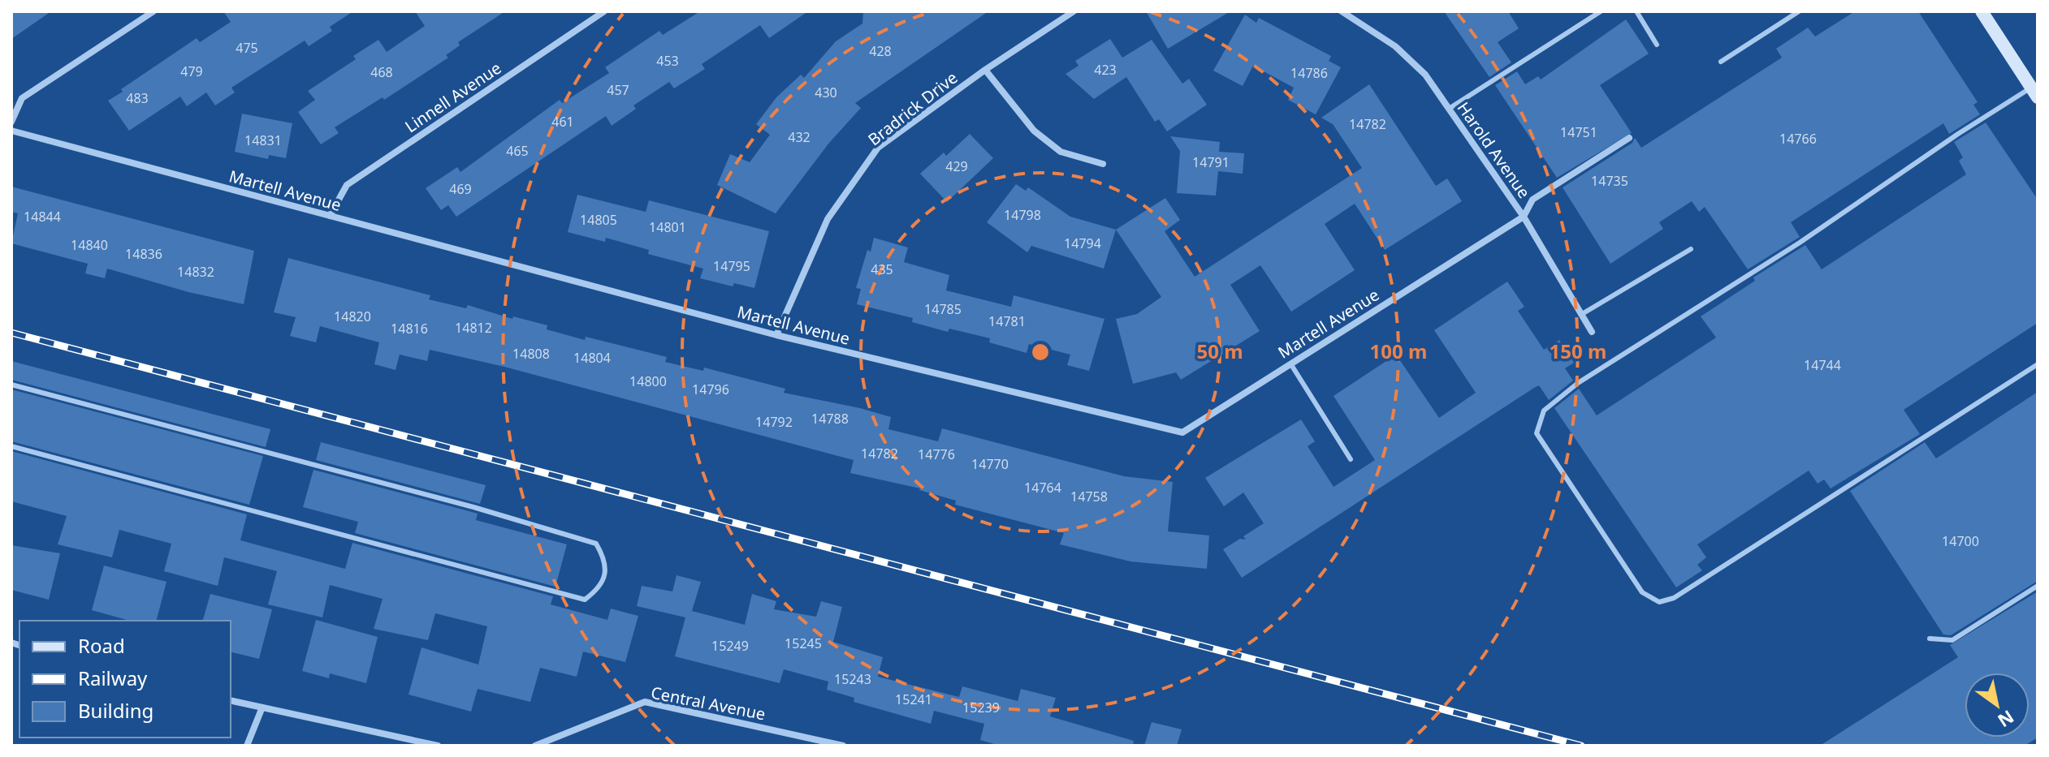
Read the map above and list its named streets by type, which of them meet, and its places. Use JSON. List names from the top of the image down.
{
  "streets": {
    "street": [
      "Linnell Avenue",
      "Bradrick Drive",
      "Harold Avenue",
      "Martell Avenue",
      "Central Avenue"
    ]
  },
  "crossings": [
    ["Linnell Avenue", "Martell Avenue"],
    ["Bradrick Drive", "Martell Avenue"],
    ["Harold Avenue", "Martell Avenue"]
  ],
  "house_numbers": [
    "475",
    "428",
    "453",
    "423",
    "479",
    "468",
    "14786",
    "457",
    "430",
    "483",
    "461",
    "14782",
    "14751",
    "432",
    "14766",
    "14831",
    "465",
    "14791",
    "429",
    "14735",
    "469",
    "14798",
    "14844",
    "14805",
    "14801",
    "14794",
    "14840",
    "14836",
    "14795",
    "435",
    "14832",
    "14785",
    "14820",
    "14781",
    "14812",
    "14816",
    "14808",
    "14804",
    "14744",
    "14800",
    "14796",
    "14788",
    "14792",
    "14782",
    "14776",
    "14770",
    "14764",
    "14758",
    "14700",
    "15245",
    "15249",
    "15243",
    "15241",
    "15239"
  ],
  "legend": ["Road", "Railway", "Building"],
  "north": "bottom right",
  "rings": ["50 m", "100 m", "150 m"]
}
